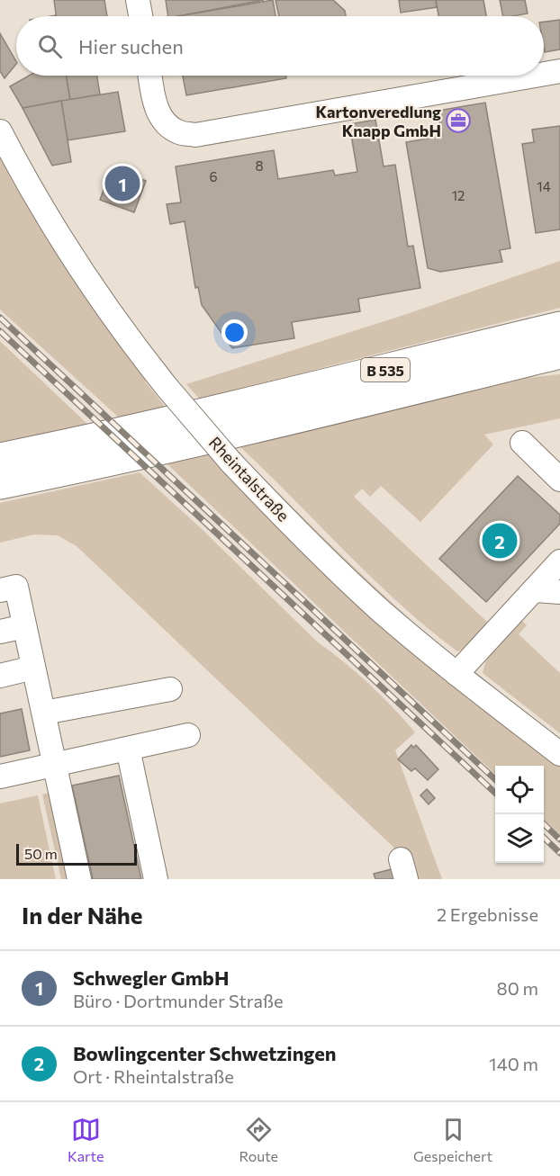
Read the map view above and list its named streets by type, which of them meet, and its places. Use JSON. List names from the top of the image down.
{
  "streets": {
    "highway": ["B 535"],
    "street": ["Rheintalstraße"]
  },
  "places": {
    "office": ["Kartonveredlung Knapp GmbH"]
  },
  "house_numbers": [
    "8",
    "6",
    "14",
    "12"
  ],
  "scale_bar": "50 m",
  "page": {
    "search": "Hier suchen",
    "pins": ["1", "2"],
    "scale": "50 m",
    "heading": ["In der Nähe", "2 Ergebnisse"],
    "list": [
      {
        "mark": "1",
        "name": "Schwegler GmbH",
        "note": "Büro · Dortmunder Straße",
        "value": "80 m"
      },
      {
        "mark": "2",
        "name": "Bowlingcenter Schwetzingen",
        "note": "Ort · Rheintalstraße",
        "value": "140 m"
      }
    ],
    "nav": ["Karte", "Route", "Gespeichert"]
  }
}
